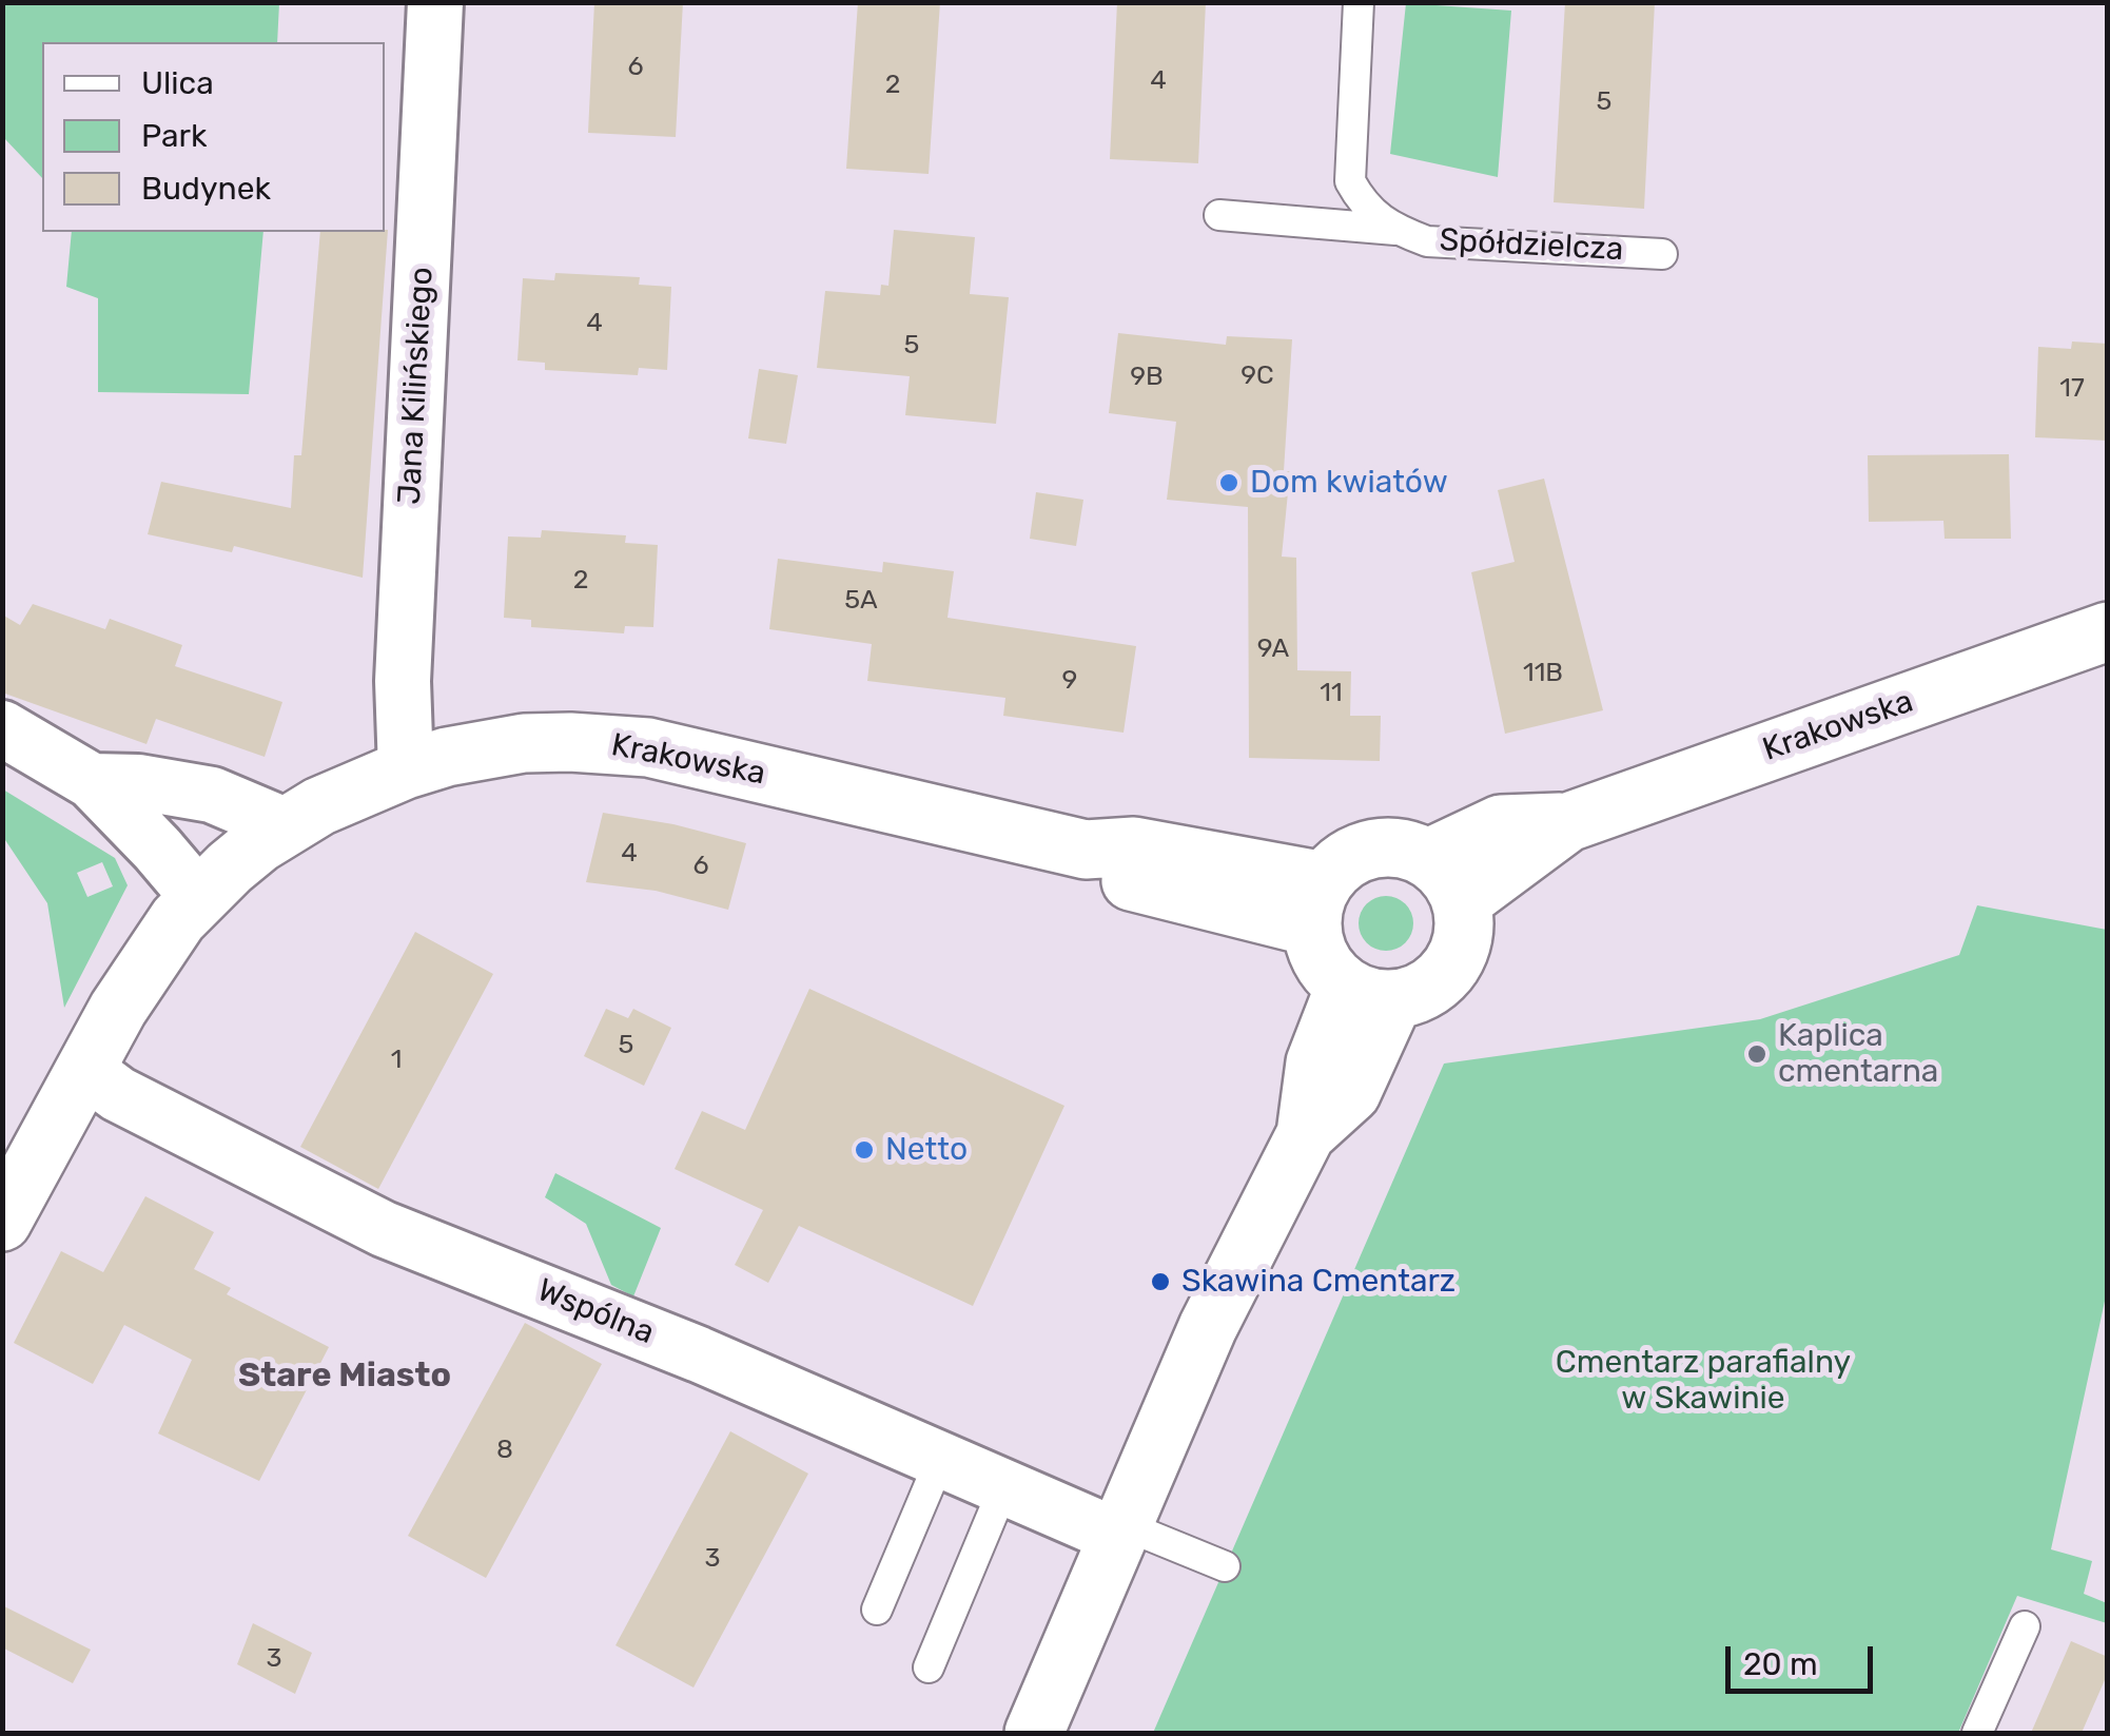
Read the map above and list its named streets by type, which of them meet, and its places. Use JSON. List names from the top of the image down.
{
  "streets": {
    "main road": ["Krakowska"],
    "street": ["Jana Kilińskiego", "Wspólna"],
    "lane": ["Spółdzielcza"]
  },
  "crossings": [
    ["Jana Kilińskiego", "Krakowska"],
    ["Krakowska", "Wspólna"]
  ],
  "districts": ["Stare Miasto"],
  "parks": ["Cmentarz parafialny w Skawinie"],
  "places": [
    "Dom kwiatów",
    "Kaplica cmentarna",
    "Netto",
    "Skawina Cmentarz"
  ],
  "house_numbers": [
    "6",
    "4",
    "2",
    "5",
    "4",
    "5",
    "9C",
    "9B",
    "17",
    "2",
    "5A",
    "9A",
    "11B",
    "9",
    "11",
    "4",
    "6",
    "5",
    "1",
    "8",
    "3",
    "3"
  ],
  "legend": ["Ulica", "Park", "Budynek"],
  "scale_bar": "20 m"
}
